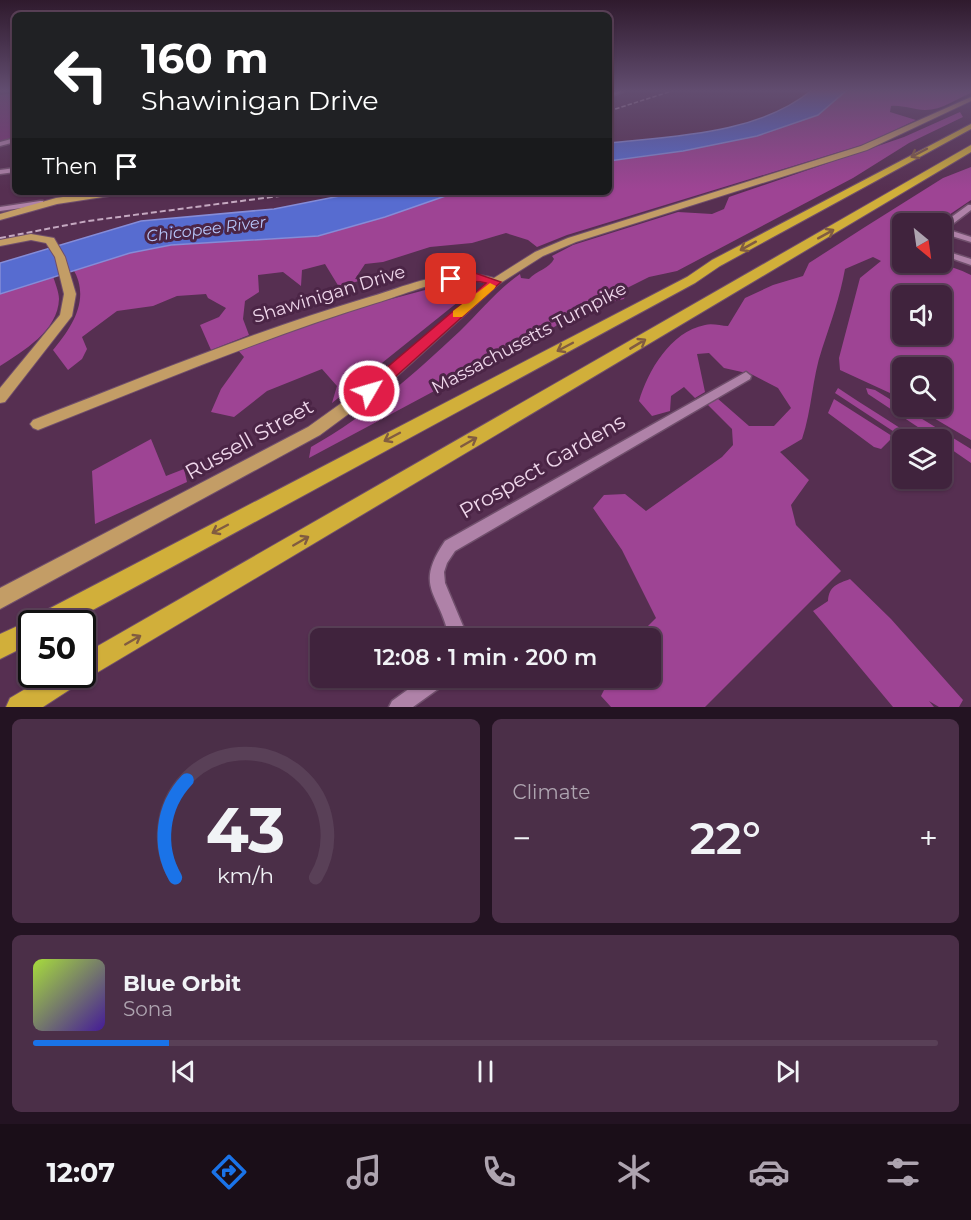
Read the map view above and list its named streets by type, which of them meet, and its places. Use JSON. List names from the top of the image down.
{
  "streets": {
    "highway": ["Massachusetts Turnpike"],
    "main road": ["Shawinigan Drive", "Russell Street"],
    "street": ["Prospect Gardens"]
  },
  "crossings": [
    ["Shawinigan Drive", "Russell Street"]
  ],
  "water": ["Chicopee River"],
  "north": "bottom right",
  "page": {
    "turn": ["160 m", "Shawinigan Drive"],
    "then": "Then",
    "limit": "50",
    "trip": "12:08 · 1 min · 200 m",
    "tile": "Climate",
    "heat": ["−", "22°", "+"],
    "song": ["Blue Orbit", "Sona"],
    "tabs": "12:07",
    "gauge": ["43", "km/h"]
  }
}
